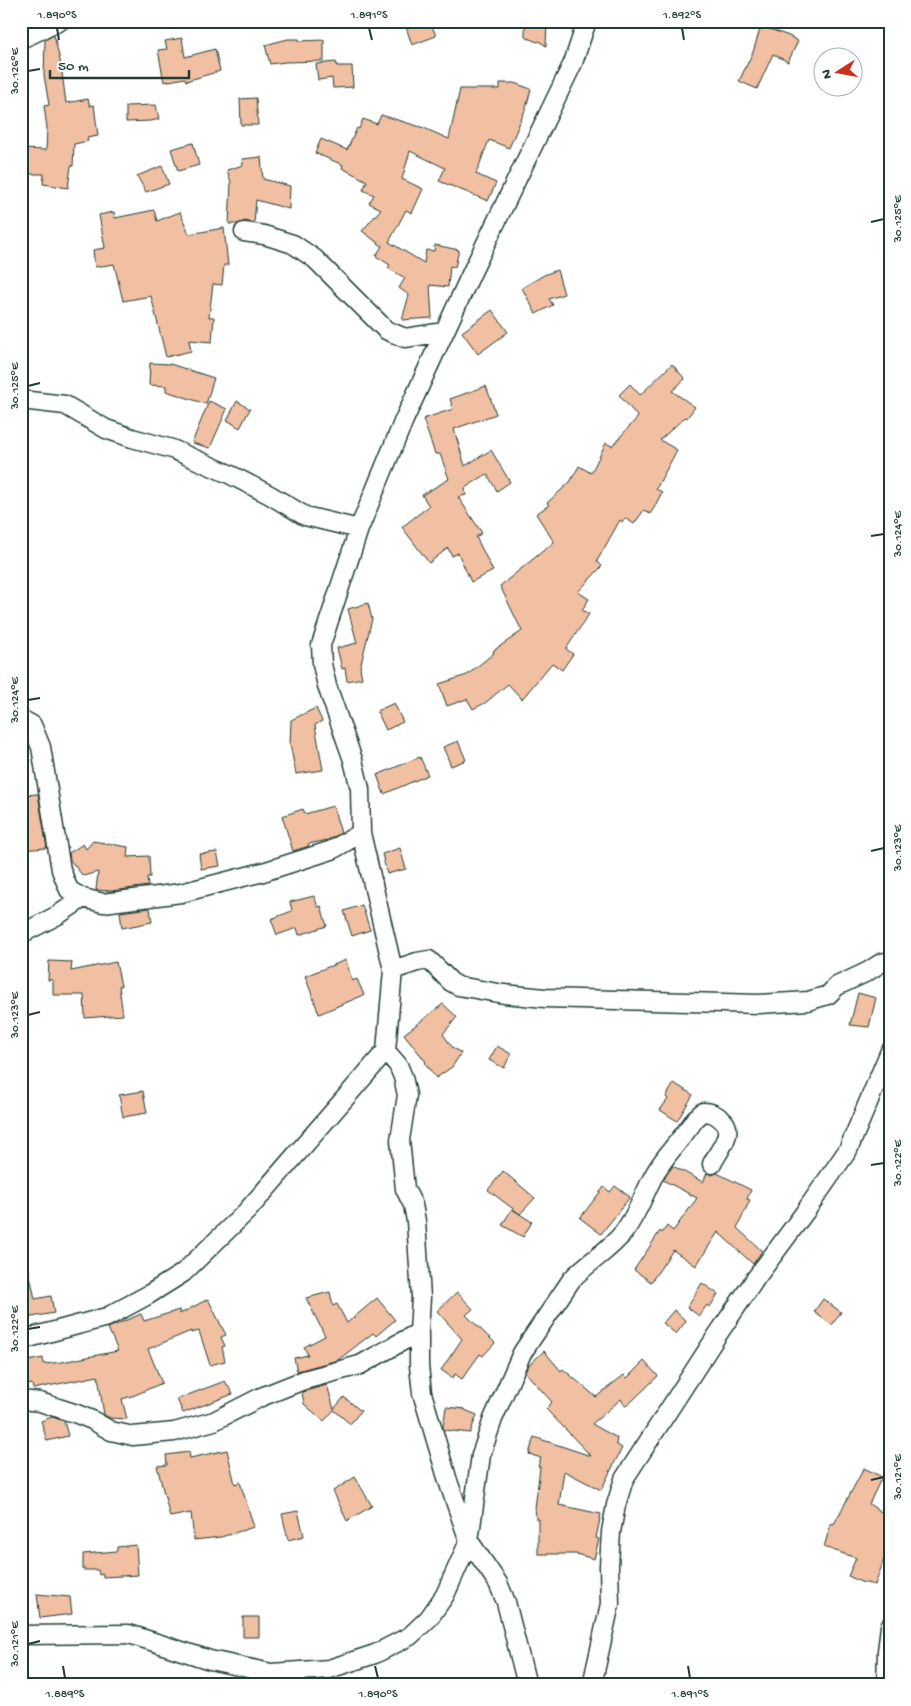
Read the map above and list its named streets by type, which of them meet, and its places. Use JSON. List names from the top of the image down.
{
  "scale_bar": "50 m",
  "north": "left",
  "coordinates": [
    "1.890°S",
    "1.891°S",
    "1.892°S",
    "30.126°E",
    "30.125°E",
    "30.124°E",
    "30.123°E",
    "30.122°E",
    "30.121°E",
    "1.889°S"
  ]
}
